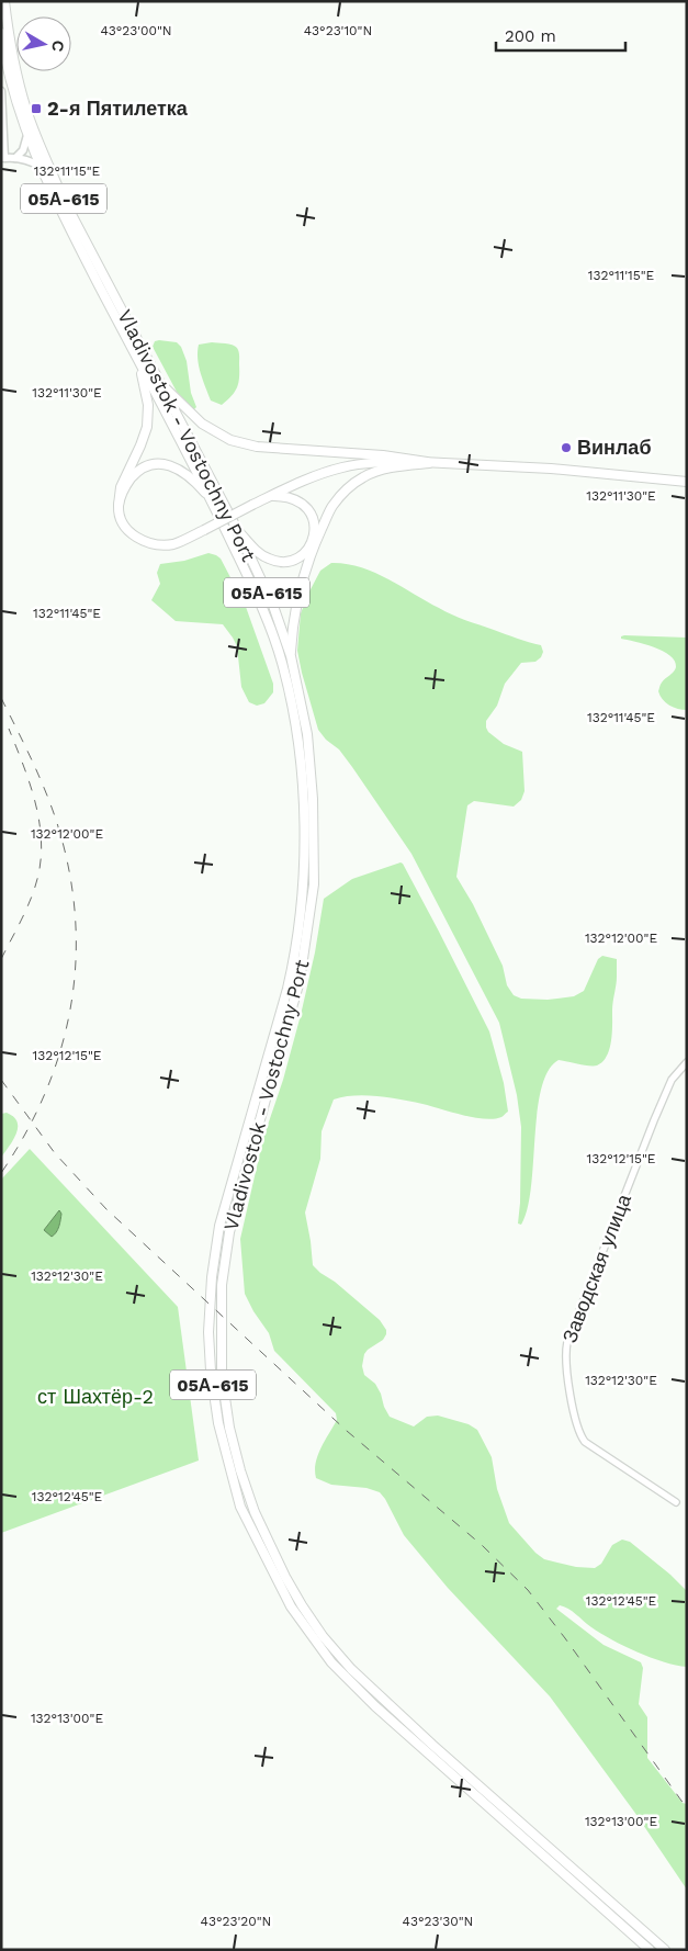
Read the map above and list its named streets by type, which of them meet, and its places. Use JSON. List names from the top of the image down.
{
  "streets": {
    "main road": ["05А-615", "Vladivostok - Vostochny Port"],
    "street": ["Заводская улица"]
  },
  "parks": ["ст Шахтёр-2"],
  "places": {
    "transit": ["2-я Пятилетка"],
    "other": ["Винлаб"]
  },
  "scale_bar": "200 m",
  "north": "right",
  "coordinates": [
    "43°23'00\"N",
    "43°23'10\"N",
    "132°11'15\"E",
    "132°11'30\"E",
    "132°11'45\"E",
    "132°12'00\"E",
    "132°12'15\"E",
    "132°12'30\"E",
    "132°12'45\"E",
    "132°13'00\"E",
    "43°23'20\"N",
    "43°23'30\"N"
  ]
}
